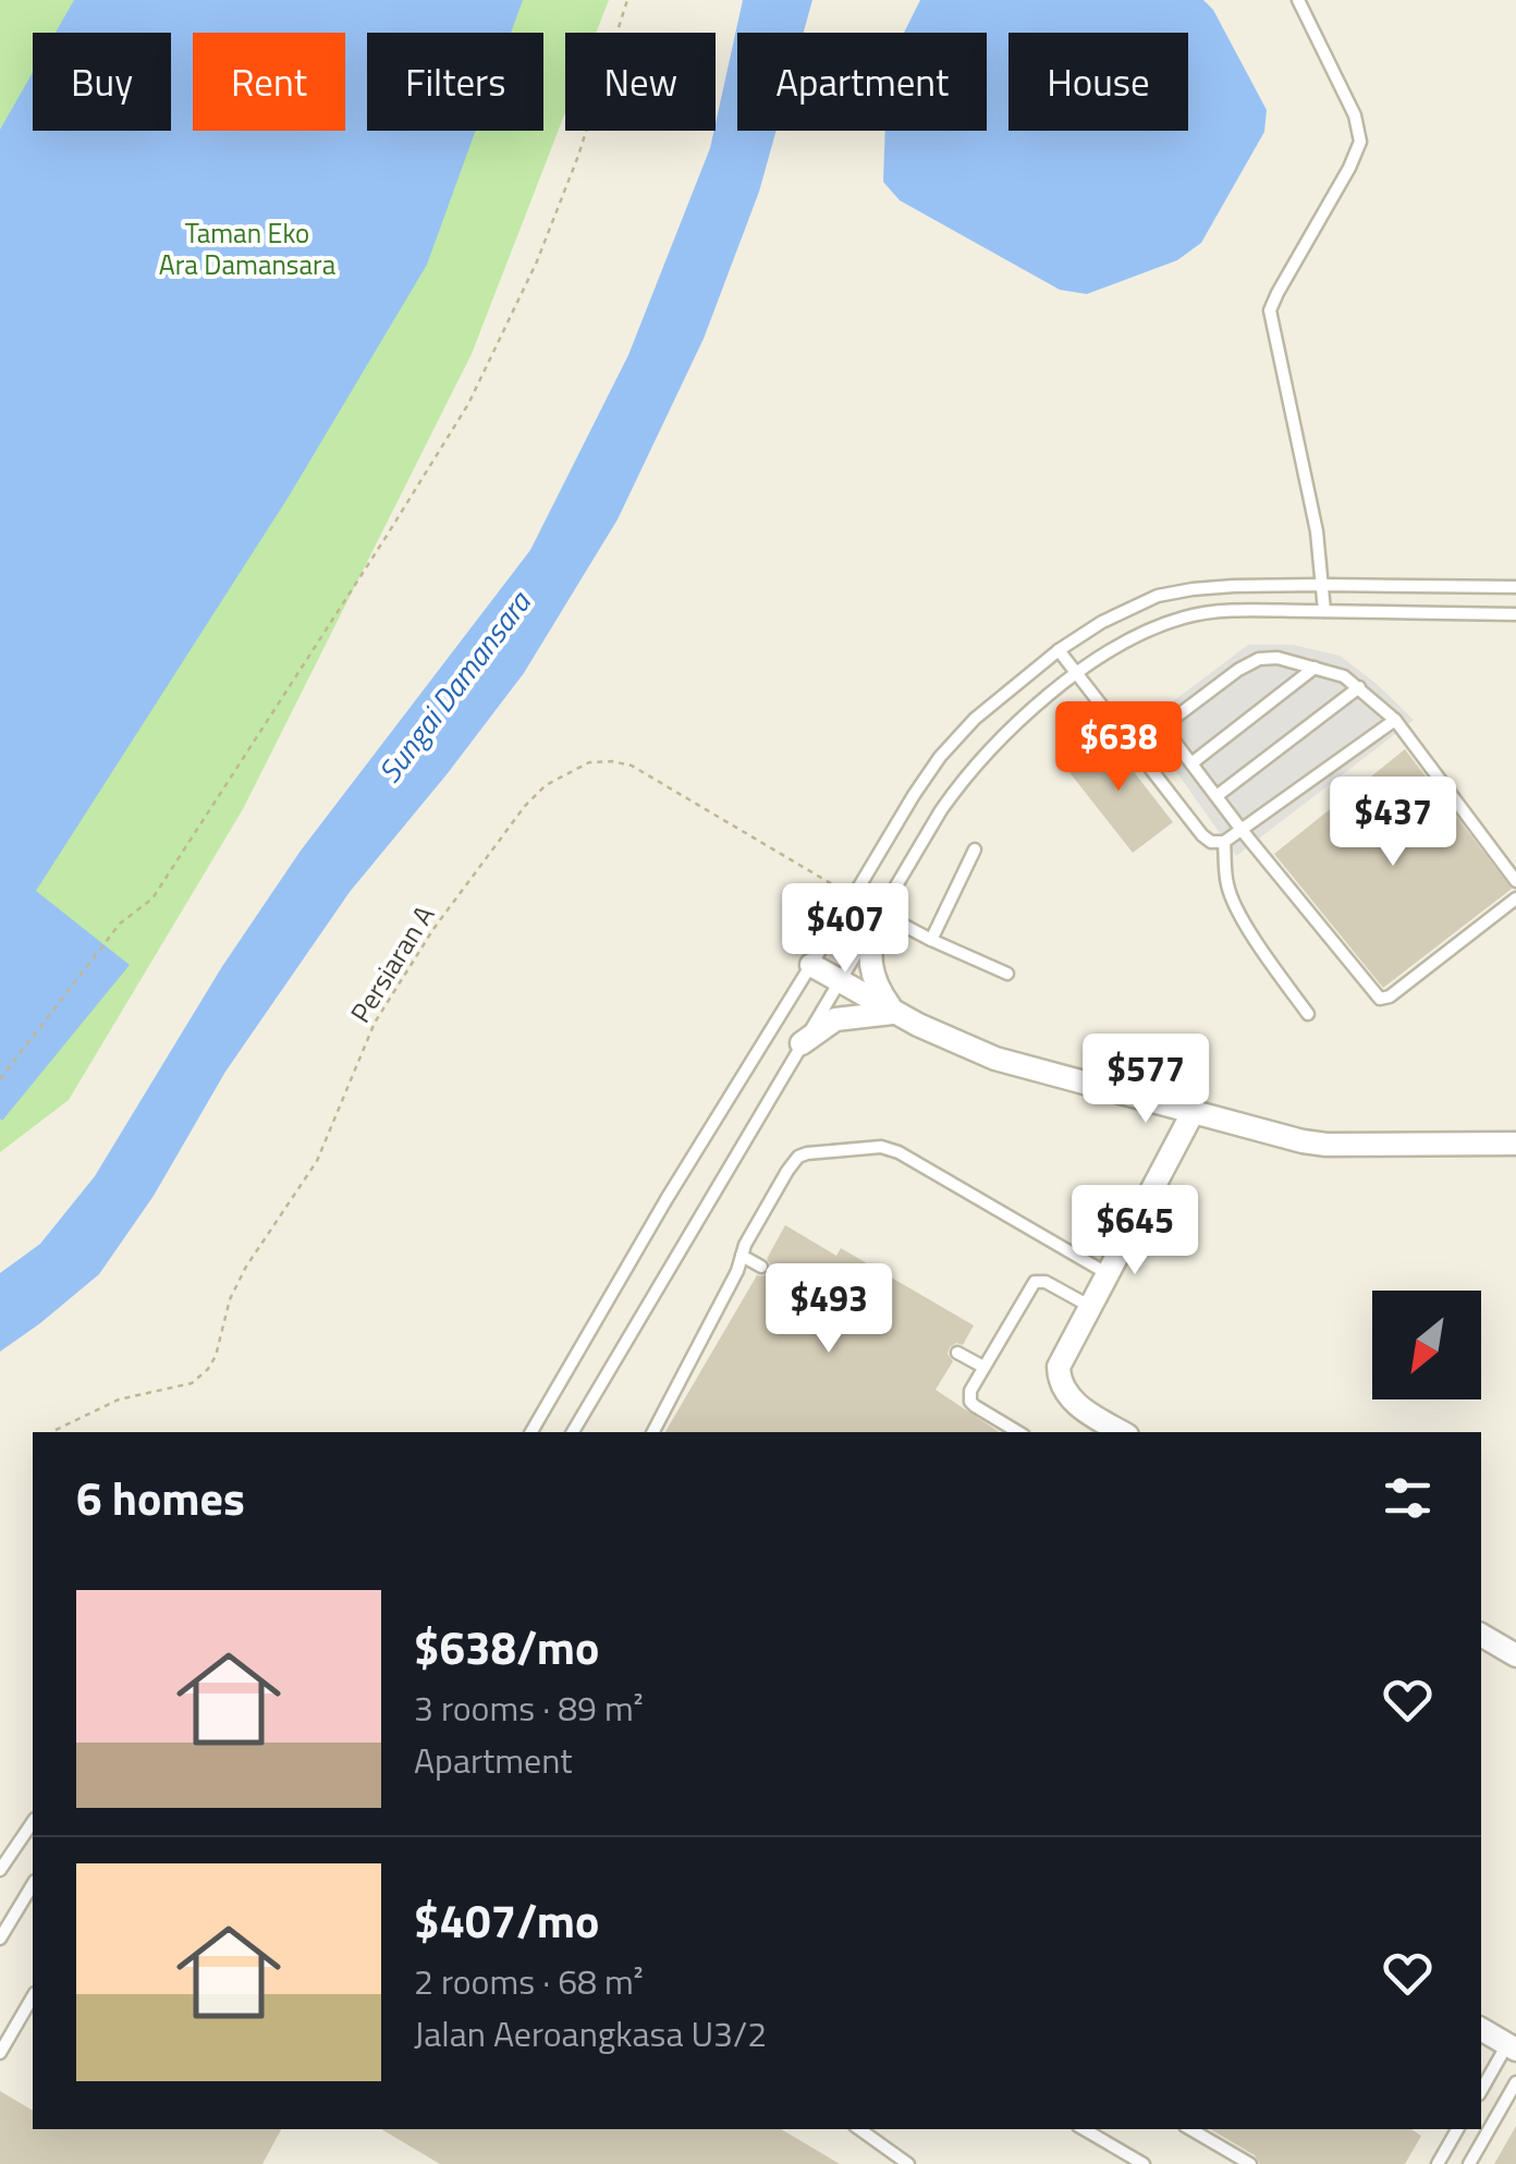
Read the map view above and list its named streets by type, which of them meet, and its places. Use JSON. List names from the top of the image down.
{
  "streets": {
    "path": ["Persiaran A"]
  },
  "water": ["Sungai Damansara"],
  "parks": ["Taman Eko Ara Damansara"],
  "north": "bottom left",
  "page": {
    "chip": [
      "Buy",
      "Rent",
      "Filters",
      "New",
      "Apartment",
      "House"
    ],
    "price": [
      "$638",
      "$437",
      "$407",
      "$577",
      "$645",
      "$493"
    ],
    "heading": "6 homes",
    "list": [
      {
        "name": "$638/mo",
        "note": "3 rooms · 89 m² · Apartment"
      },
      {
        "name": "$407/mo",
        "note": "2 rooms · 68 m² · Jalan Aeroangkasa U3/2"
      }
    ]
  }
}
